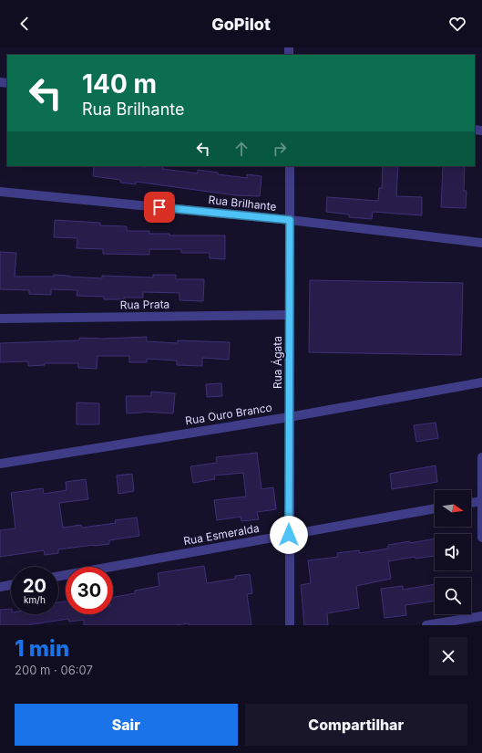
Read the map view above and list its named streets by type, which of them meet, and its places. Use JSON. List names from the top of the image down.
{
  "streets": {
    "street": [
      "Rua Brilhante",
      "Rua Prata",
      "Rua Ágata",
      "Rua Ouro Branco",
      "Rua Esmeralda"
    ]
  },
  "crossings": [
    ["Rua Brilhante", "Rua Ágata"],
    ["Rua Prata", "Rua Ágata"],
    ["Rua Ágata", "Rua Ouro Branco"],
    ["Rua Ágata", "Rua Esmeralda"]
  ],
  "north": "right",
  "page": {
    "header": "GoPilot",
    "turn": ["140 m", "Rua Brilhante"],
    "speed": "20 km/h",
    "limit": "30",
    "heading": ["1 min", "200 m · 06:07"],
    "buttons": ["Sair", "Compartilhar"]
  }
}
